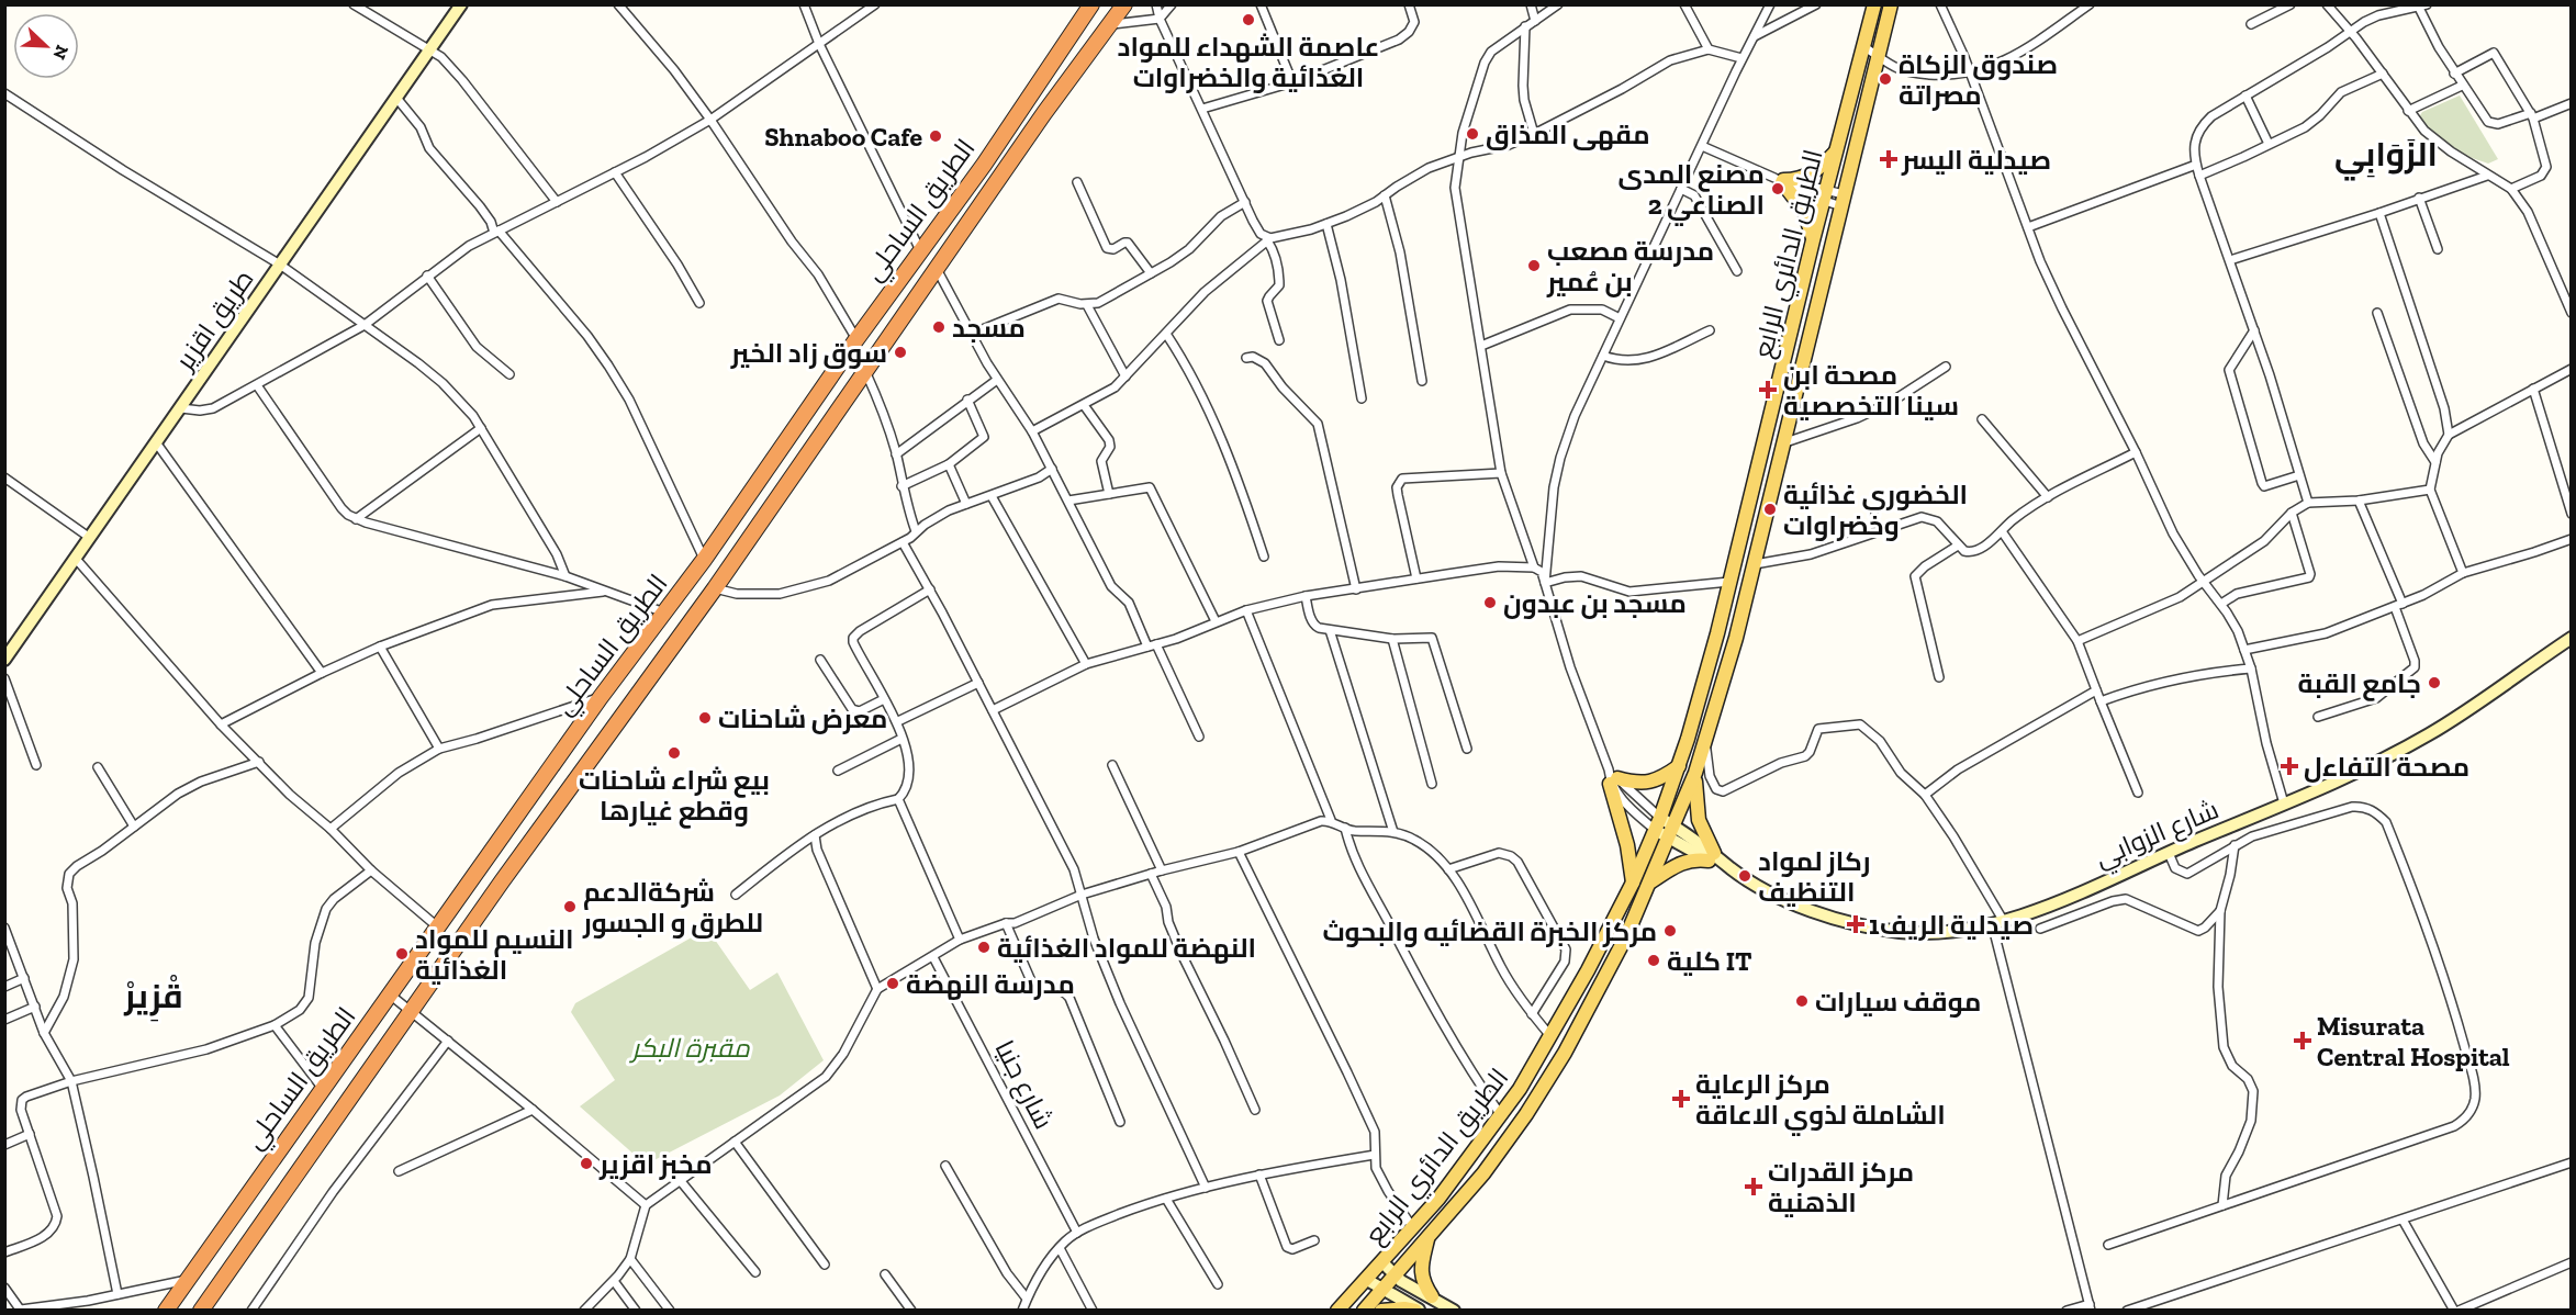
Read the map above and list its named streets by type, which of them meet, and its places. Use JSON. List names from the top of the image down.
{
  "streets": {
    "highway": ["الطريق الساحلي"],
    "main road": ["الطريق الدائري الرابع"],
    "street": ["طريق اقزير", "شارع الزوابي", "شارع جنيا"]
  },
  "crossings": [
    ["الطريق الدائري الرابع", "شارع الزوابي"]
  ],
  "districts": ["الزَوَابِي", "قْزِيرْ"],
  "parks": ["مقبرة البكر"],
  "places": {
    "other": [
      "عاصمة الشهداء للمواد الغذائية والخضراوات",
      "صندوق الزكاة مصراتة",
      "مقهى المذاق",
      "Shnaboo Cafe",
      "مصنع المدى الصناعي 2",
      "مدرسة مصعب بن عُمير",
      "مسجد",
      "سوق زاد الخير",
      "الخضوري غذائية وخضراوات",
      "مسجد بن عبدون",
      "جامع القبة",
      "معرض شاحنات",
      "بيع شراء شاحنات وقطع غيارها",
      "ركاز لمواد التنظيف",
      "شركةالدعم للطرق و الجسور",
      "مركز الخبرة القضائيه والبحوث",
      "النهضة للمواد الغذائية",
      "النسيم للمواد الغذائية",
      "كلية IT",
      "مدرسة النهضة",
      "موقف سيارات",
      "مخبز اقزير"
    ],
    "health": [
      "صيدلية اليسر",
      "مصحة ابن سينا التخصصية",
      "مصحة التفاءل",
      "صيدلية الريف1",
      "Misurata Central Hospital",
      "مركز الرعاية الشاملة لذوي الاعاقة",
      "مركز القدرات الذهنية"
    ]
  },
  "north": "bottom right"
}
